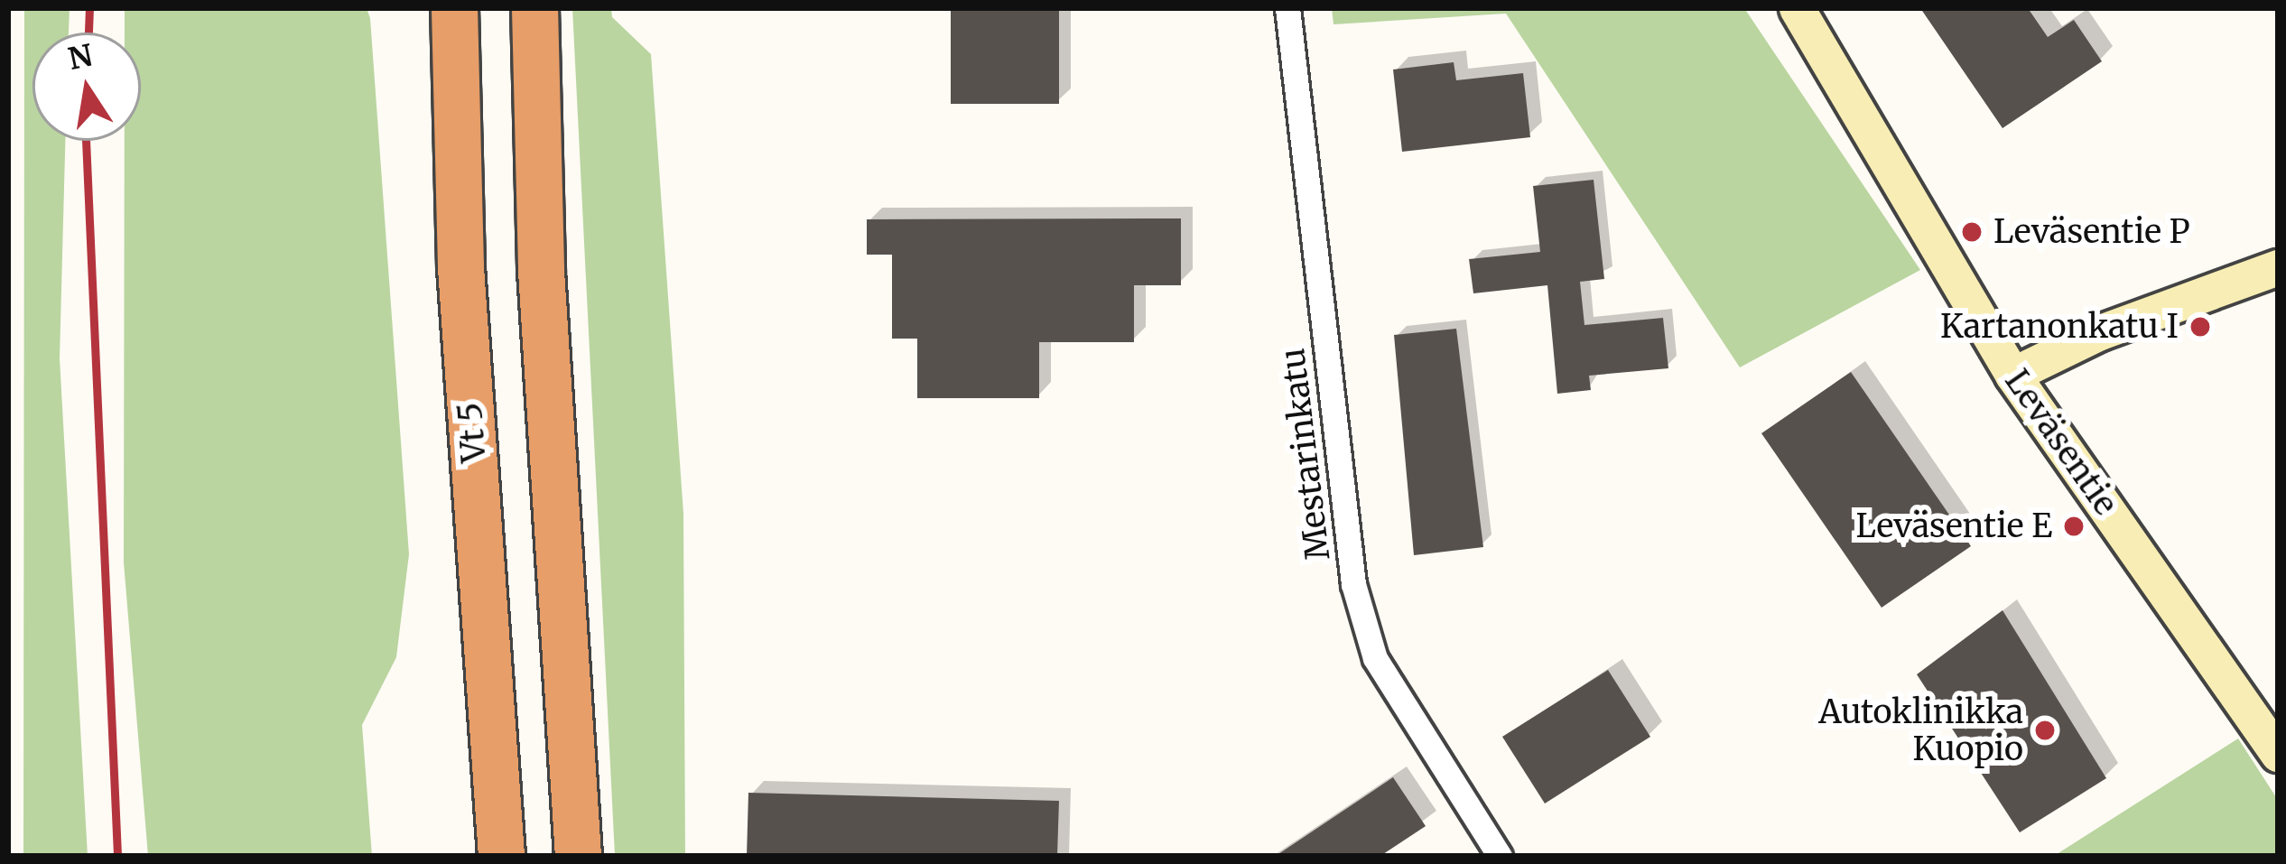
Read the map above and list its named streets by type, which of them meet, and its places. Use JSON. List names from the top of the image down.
{
  "streets": {
    "highway": ["Vt 5"],
    "main road": ["Leväsentie"],
    "street": ["Mestarinkatu"]
  },
  "places": [
    "Leväsentie P",
    "Kartanonkatu I",
    "Leväsentie E",
    "Autoklinikka Kuopio"
  ],
  "north": "top"
}
